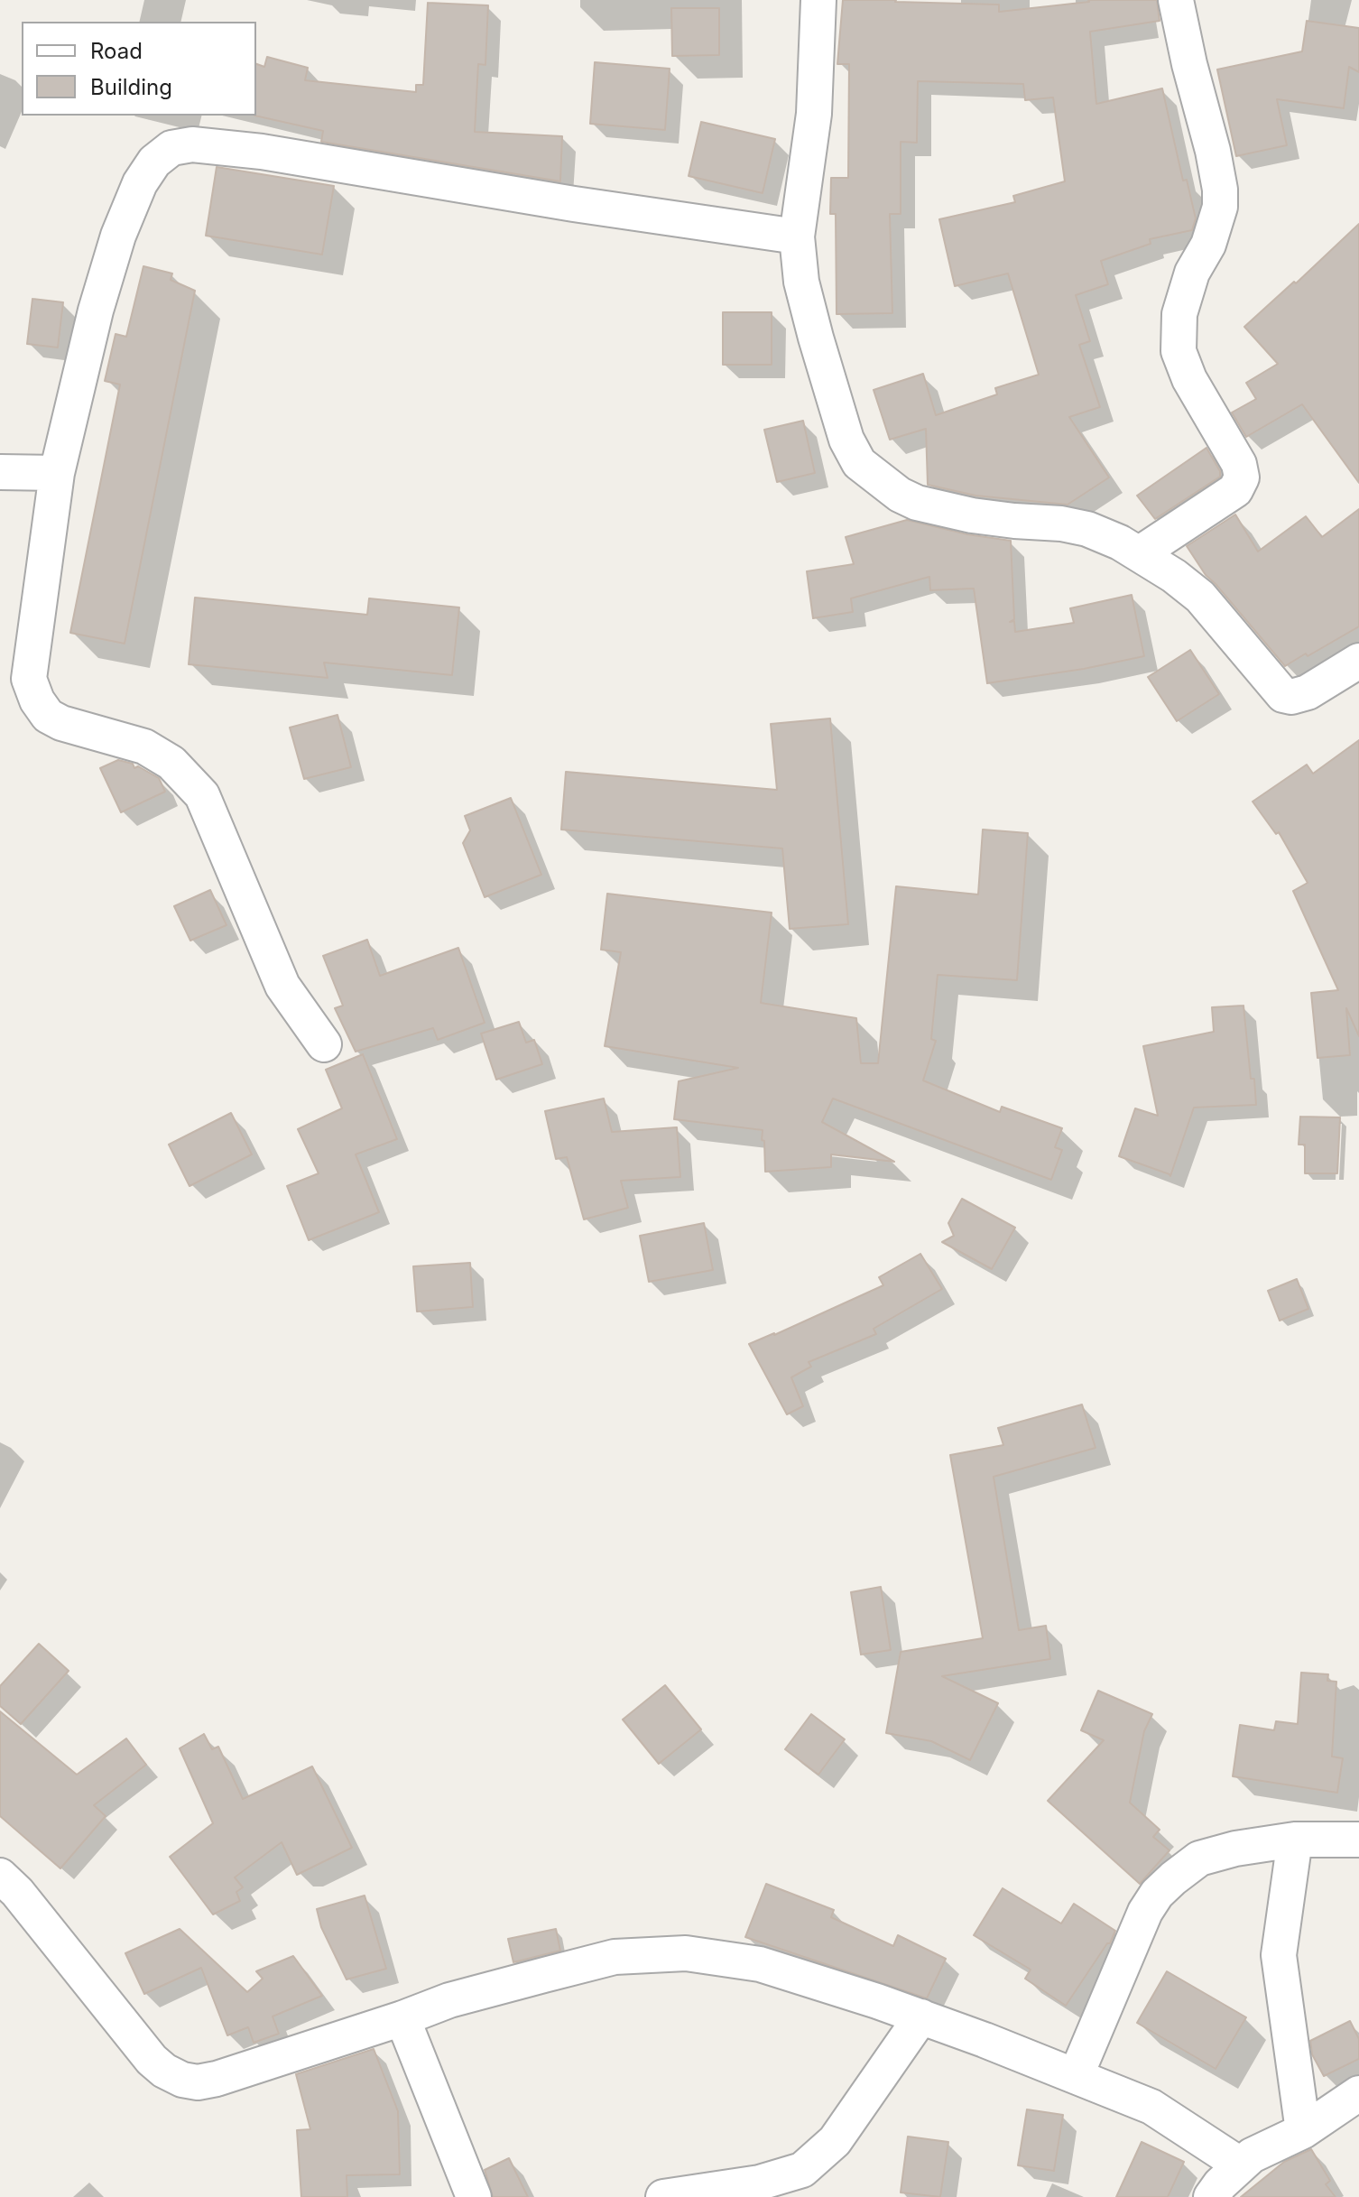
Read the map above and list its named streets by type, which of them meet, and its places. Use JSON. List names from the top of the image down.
{
  "legend": ["Road", "Building"]
}
